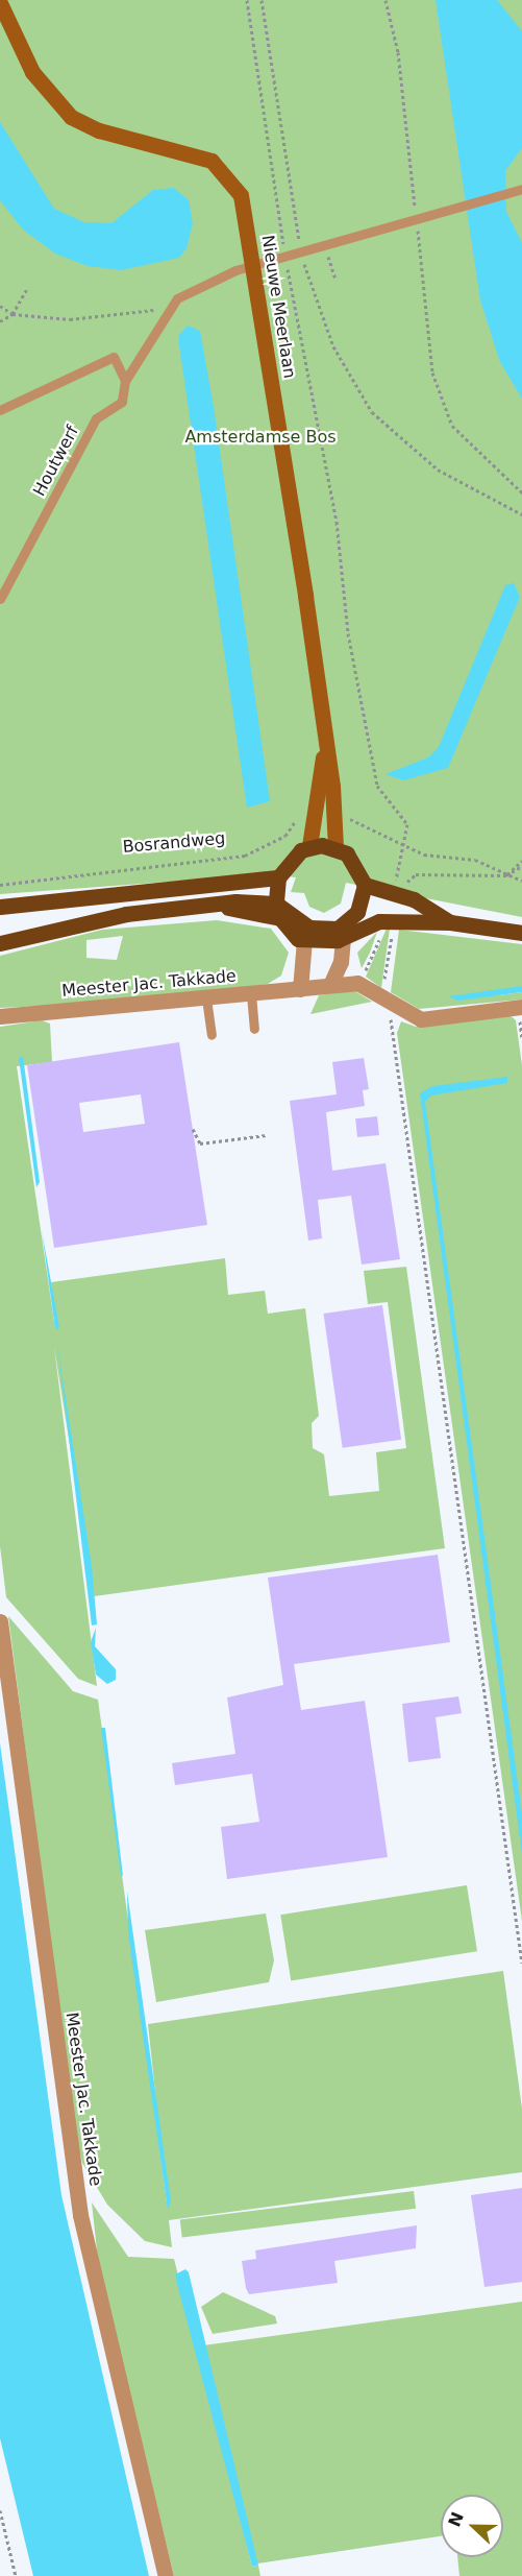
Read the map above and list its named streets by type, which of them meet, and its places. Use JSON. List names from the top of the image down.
{
  "streets": {
    "street": ["Nieuwe Meerlaan", "Meester Jac. Takkade"],
    "lane": ["Houtwerf"],
    "path": ["Bosrandweg"]
  },
  "crossings": [
    ["Nieuwe Meerlaan", "Bosrandweg"]
  ],
  "parks": ["Amsterdamse Bos"],
  "north": "left"
}
